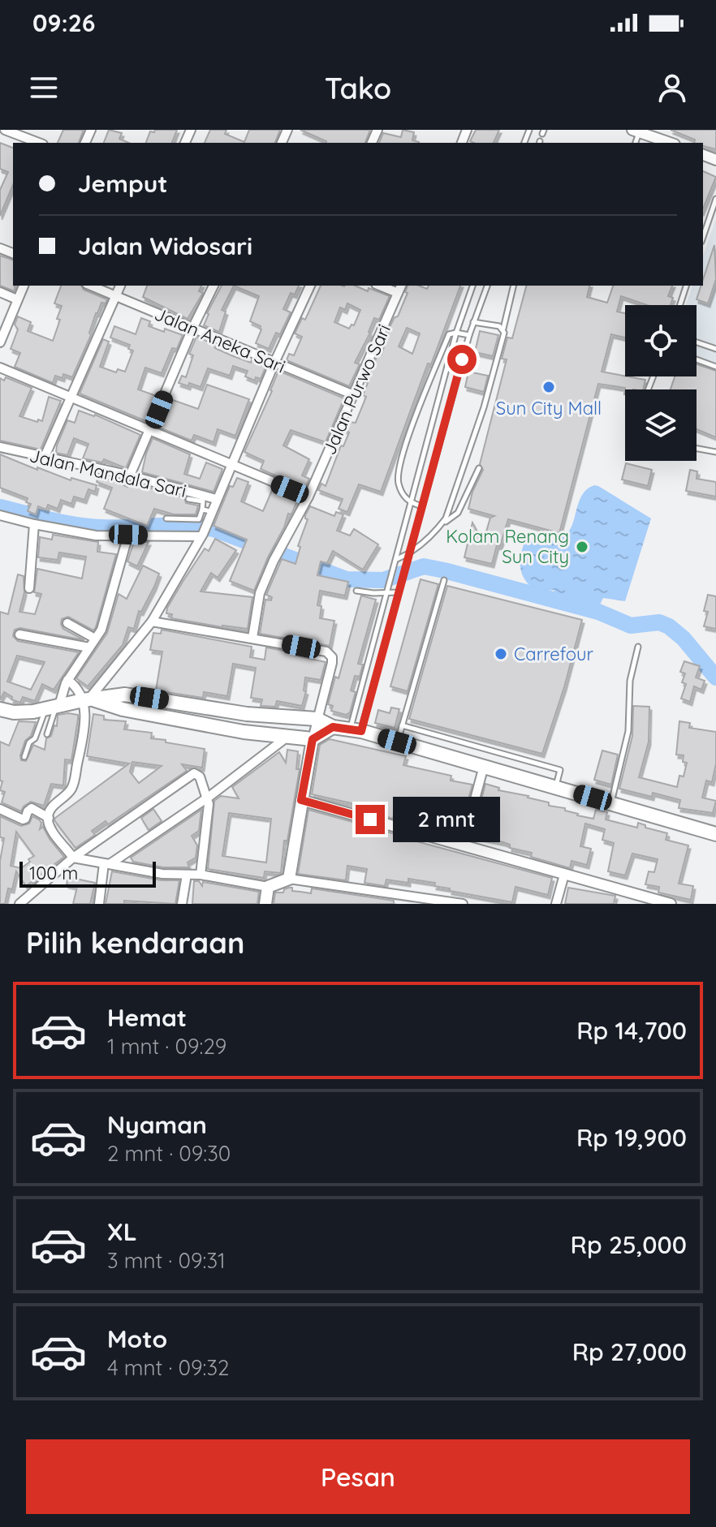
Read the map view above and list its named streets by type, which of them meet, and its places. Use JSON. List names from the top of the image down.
{
  "streets": {
    "street": ["Jalan Aneka Sari", "Jalan Purwo Sari", "Jalan Mandala Sari"]
  },
  "crossings": [
    ["Jalan Aneka Sari", "Jalan Purwo Sari"]
  ],
  "places": ["Sun City Mall", "Kolam Renang Sun City", "Carrefour"],
  "scale_bar": "100 m",
  "page": {
    "status": "09:26",
    "header": "Tako",
    "banner": ["Jemput", "Jalan Widosari"],
    "bubble": "2 mnt",
    "scale": "100 m",
    "heading": "Pilih kendaraan",
    "list": [
      {
        "name": "Hemat",
        "note": "1 mnt · 09:29",
        "value": "Rp 14,700"
      },
      {
        "name": "Nyaman",
        "note": "2 mnt · 09:30",
        "value": "Rp 19,900"
      },
      {
        "name": "XL",
        "note": "3 mnt · 09:31",
        "value": "Rp 25,000"
      },
      {
        "name": "Moto",
        "note": "4 mnt · 09:32",
        "value": "Rp 27,000"
      }
    ],
    "buttons": "Pesan"
  }
}
